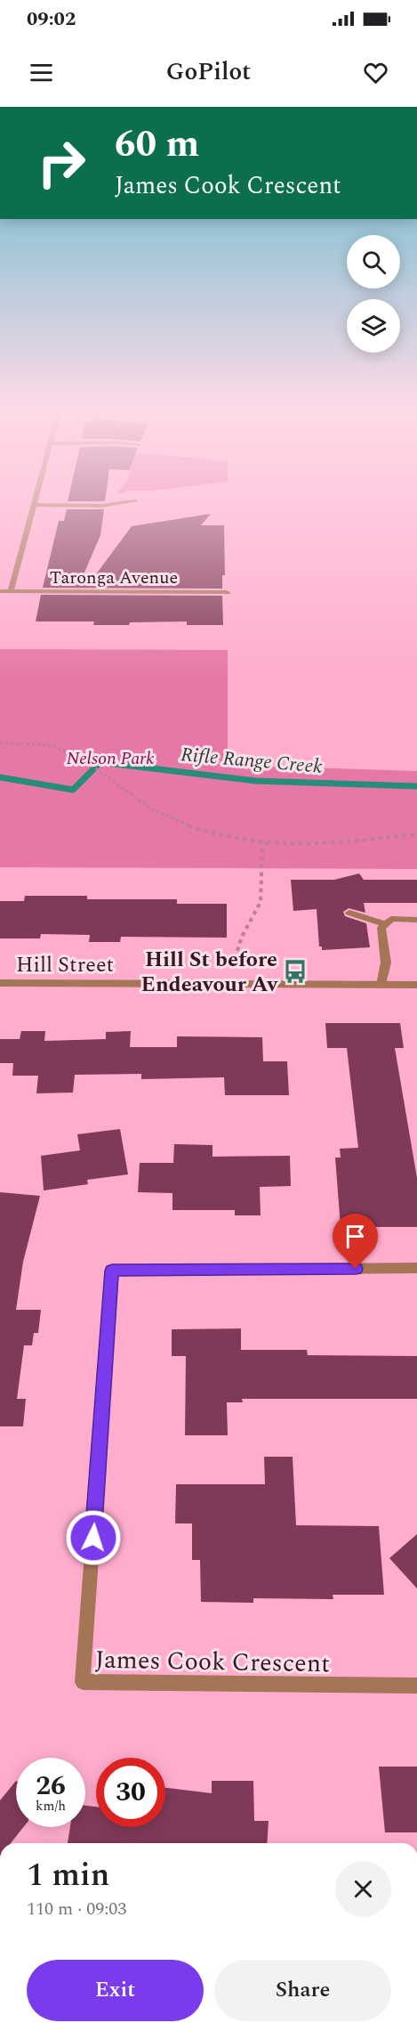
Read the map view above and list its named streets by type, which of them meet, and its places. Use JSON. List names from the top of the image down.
{
  "streets": {
    "street": ["Taronga Avenue", "Hill Street", "James Cook Crescent"]
  },
  "water": ["Rifle Range Creek"],
  "parks": ["Nelson Park"],
  "places": {
    "bus stop": ["Hill St before Endeavour Av"]
  },
  "page": {
    "status": "09:02",
    "header": "GoPilot",
    "turn": ["60 m", "James Cook Crescent"],
    "speed": "26 km/h",
    "limit": "30",
    "heading": ["1 min", "110 m · 09:03"],
    "buttons": ["Exit", "Share"]
  }
}
